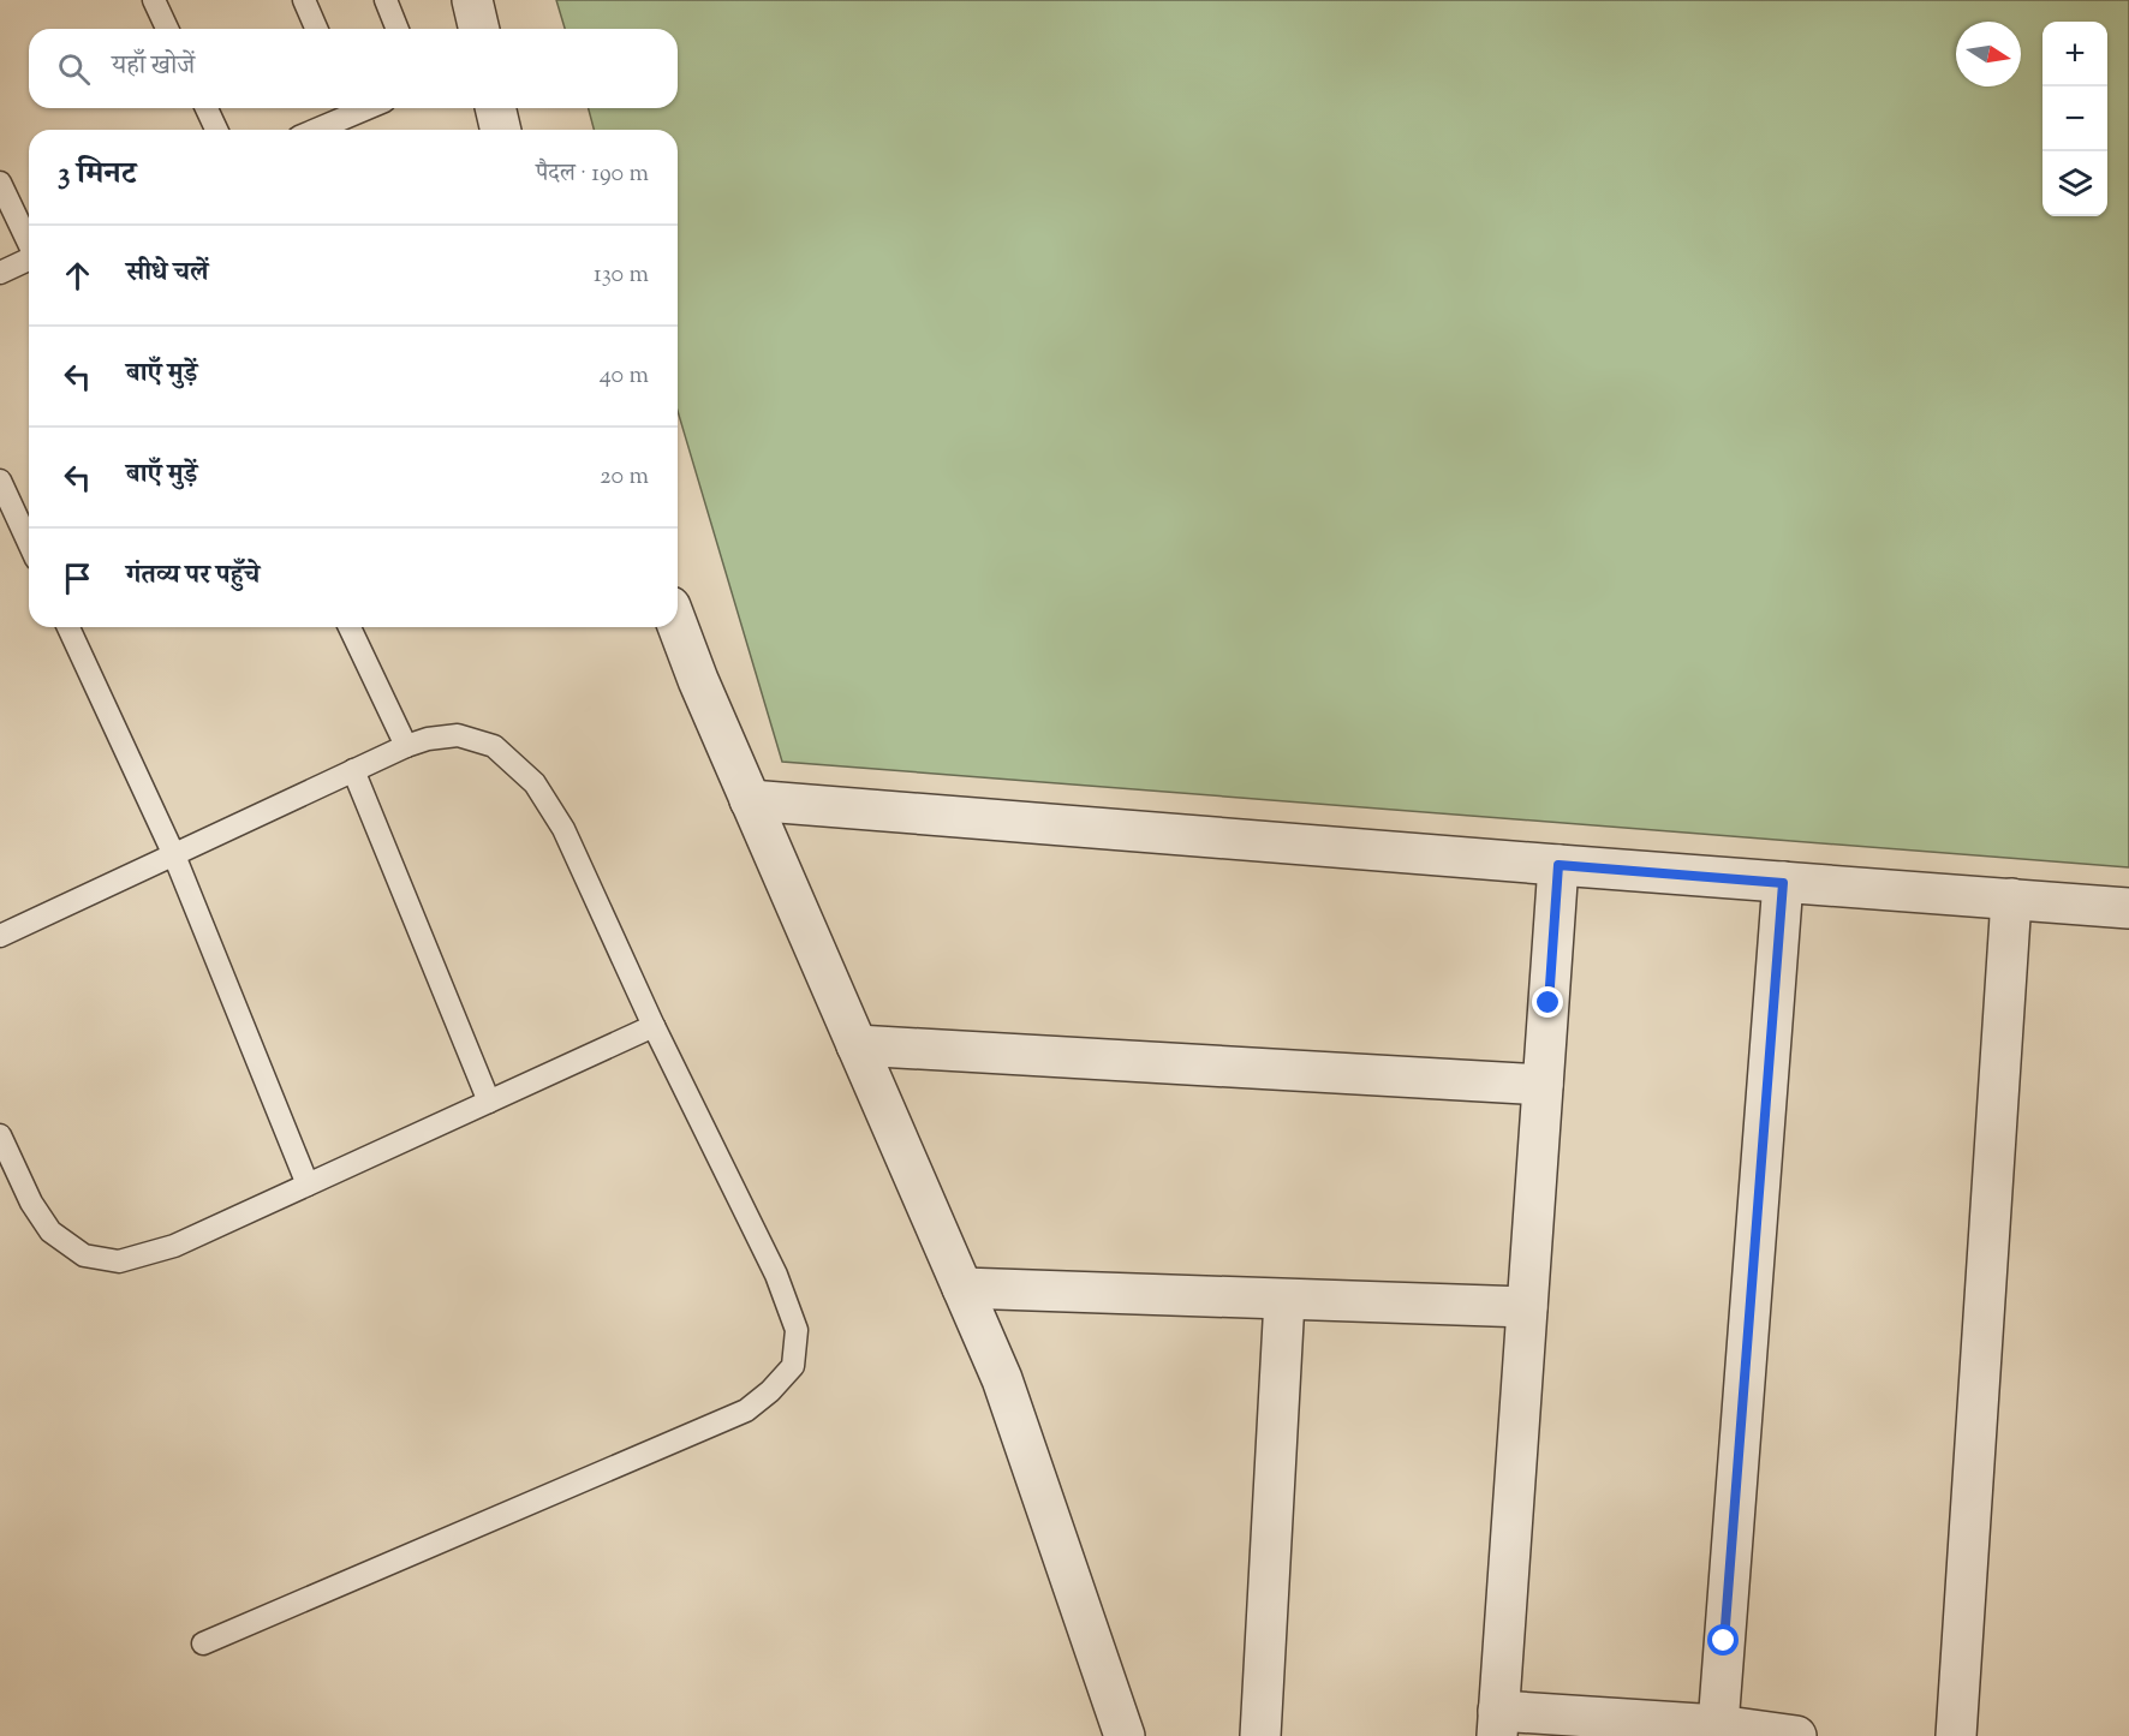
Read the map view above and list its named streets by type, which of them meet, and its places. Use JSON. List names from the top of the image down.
{
  "north": "right",
  "page": {
    "map_buttons": ["+", "−"],
    "search": "यहाँ खोजें",
    "heading": ["3 मिनट", "पैदल · 190 m"],
    "list": [
      ["सीधे चलें", "130 m"],
      ["बाएँ मुड़ें", "40 m"],
      ["बाएँ मुड़ें", "20 m"],
      "गंतव्य पर पहुँचे"
    ]
  }
}
